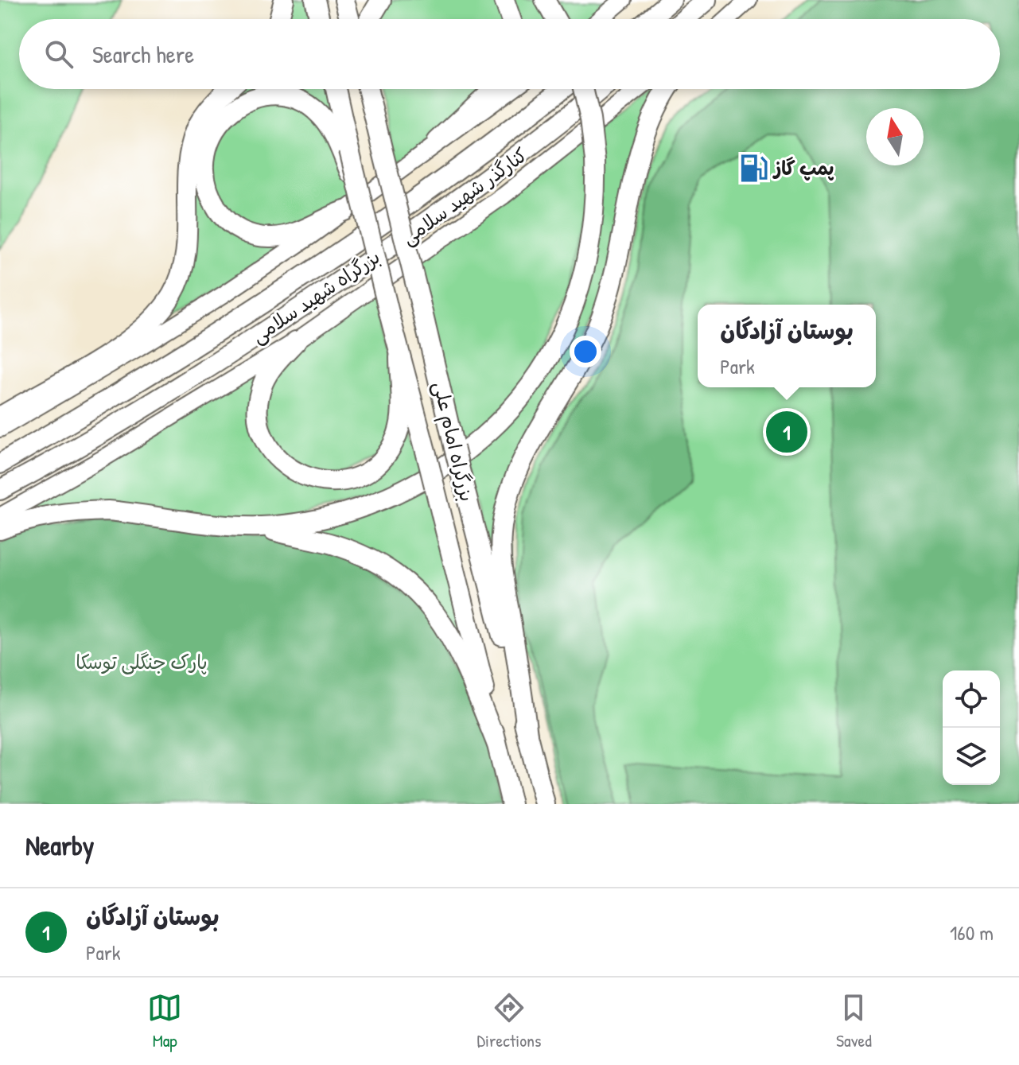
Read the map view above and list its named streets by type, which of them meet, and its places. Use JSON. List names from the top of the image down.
{
  "streets": {
    "highway": ["بزرگراه شهید سلامی", "بزرگراه امام علی"],
    "main road": ["کنارگذر شهید سلامی"]
  },
  "parks": ["پارک جنگلی توسکا"],
  "places": {
    "fuel station": ["پمپ گاز"]
  },
  "north": "top",
  "page": {
    "search": "Search here",
    "popup": ["بوستان آزادگان", "Park"],
    "pins": "1",
    "heading": "Nearby",
    "list": [
      {
        "mark": "1",
        "name": "بوستان آزادگان",
        "note": "Park",
        "value": "160 m"
      }
    ],
    "nav": ["Map", "Directions", "Saved"]
  }
}
